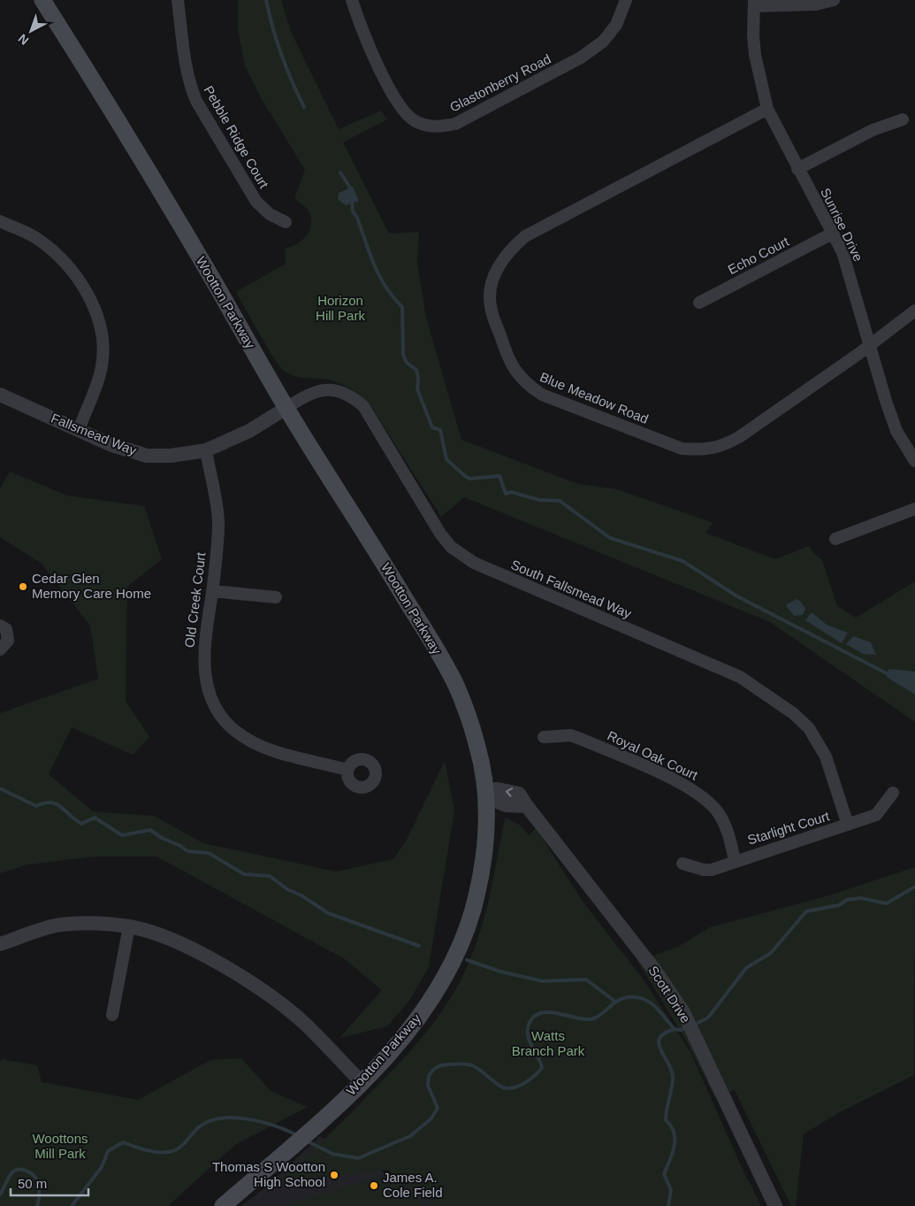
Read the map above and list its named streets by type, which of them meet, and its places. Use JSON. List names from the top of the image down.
{
  "streets": {
    "main road": ["Wootton Parkway"],
    "street": [
      "Glastonberry Road",
      "Pebble Ridge Court",
      "Sunrise Drive",
      "Echo Court",
      "Blue Meadow Road",
      "Fallsmead Way",
      "South Fallsmead Way",
      "Old Creek Court",
      "Royal Oak Court",
      "Starlight Court",
      "Scott Drive"
    ]
  },
  "crossings": [
    ["Sunrise Drive", "Echo Court"],
    ["Sunrise Drive", "Blue Meadow Road"],
    ["Wootton Parkway", "Fallsmead Way"],
    ["Wootton Parkway", "South Fallsmead Way"],
    ["Wootton Parkway", "Scott Drive"],
    ["Fallsmead Way", "South Fallsmead Way"],
    ["Fallsmead Way", "Old Creek Court"],
    ["South Fallsmead Way", "Starlight Court"],
    ["Royal Oak Court", "Starlight Court"]
  ],
  "parks": ["Horizon Hill Park", "Watts Branch Park", "Woottons Mill Park"],
  "places": ["Cedar Glen Memory Care Home", "Thomas S Wootton High School", "James A. Cole Field"],
  "scale_bar": "50 m",
  "north": "bottom left"
}
